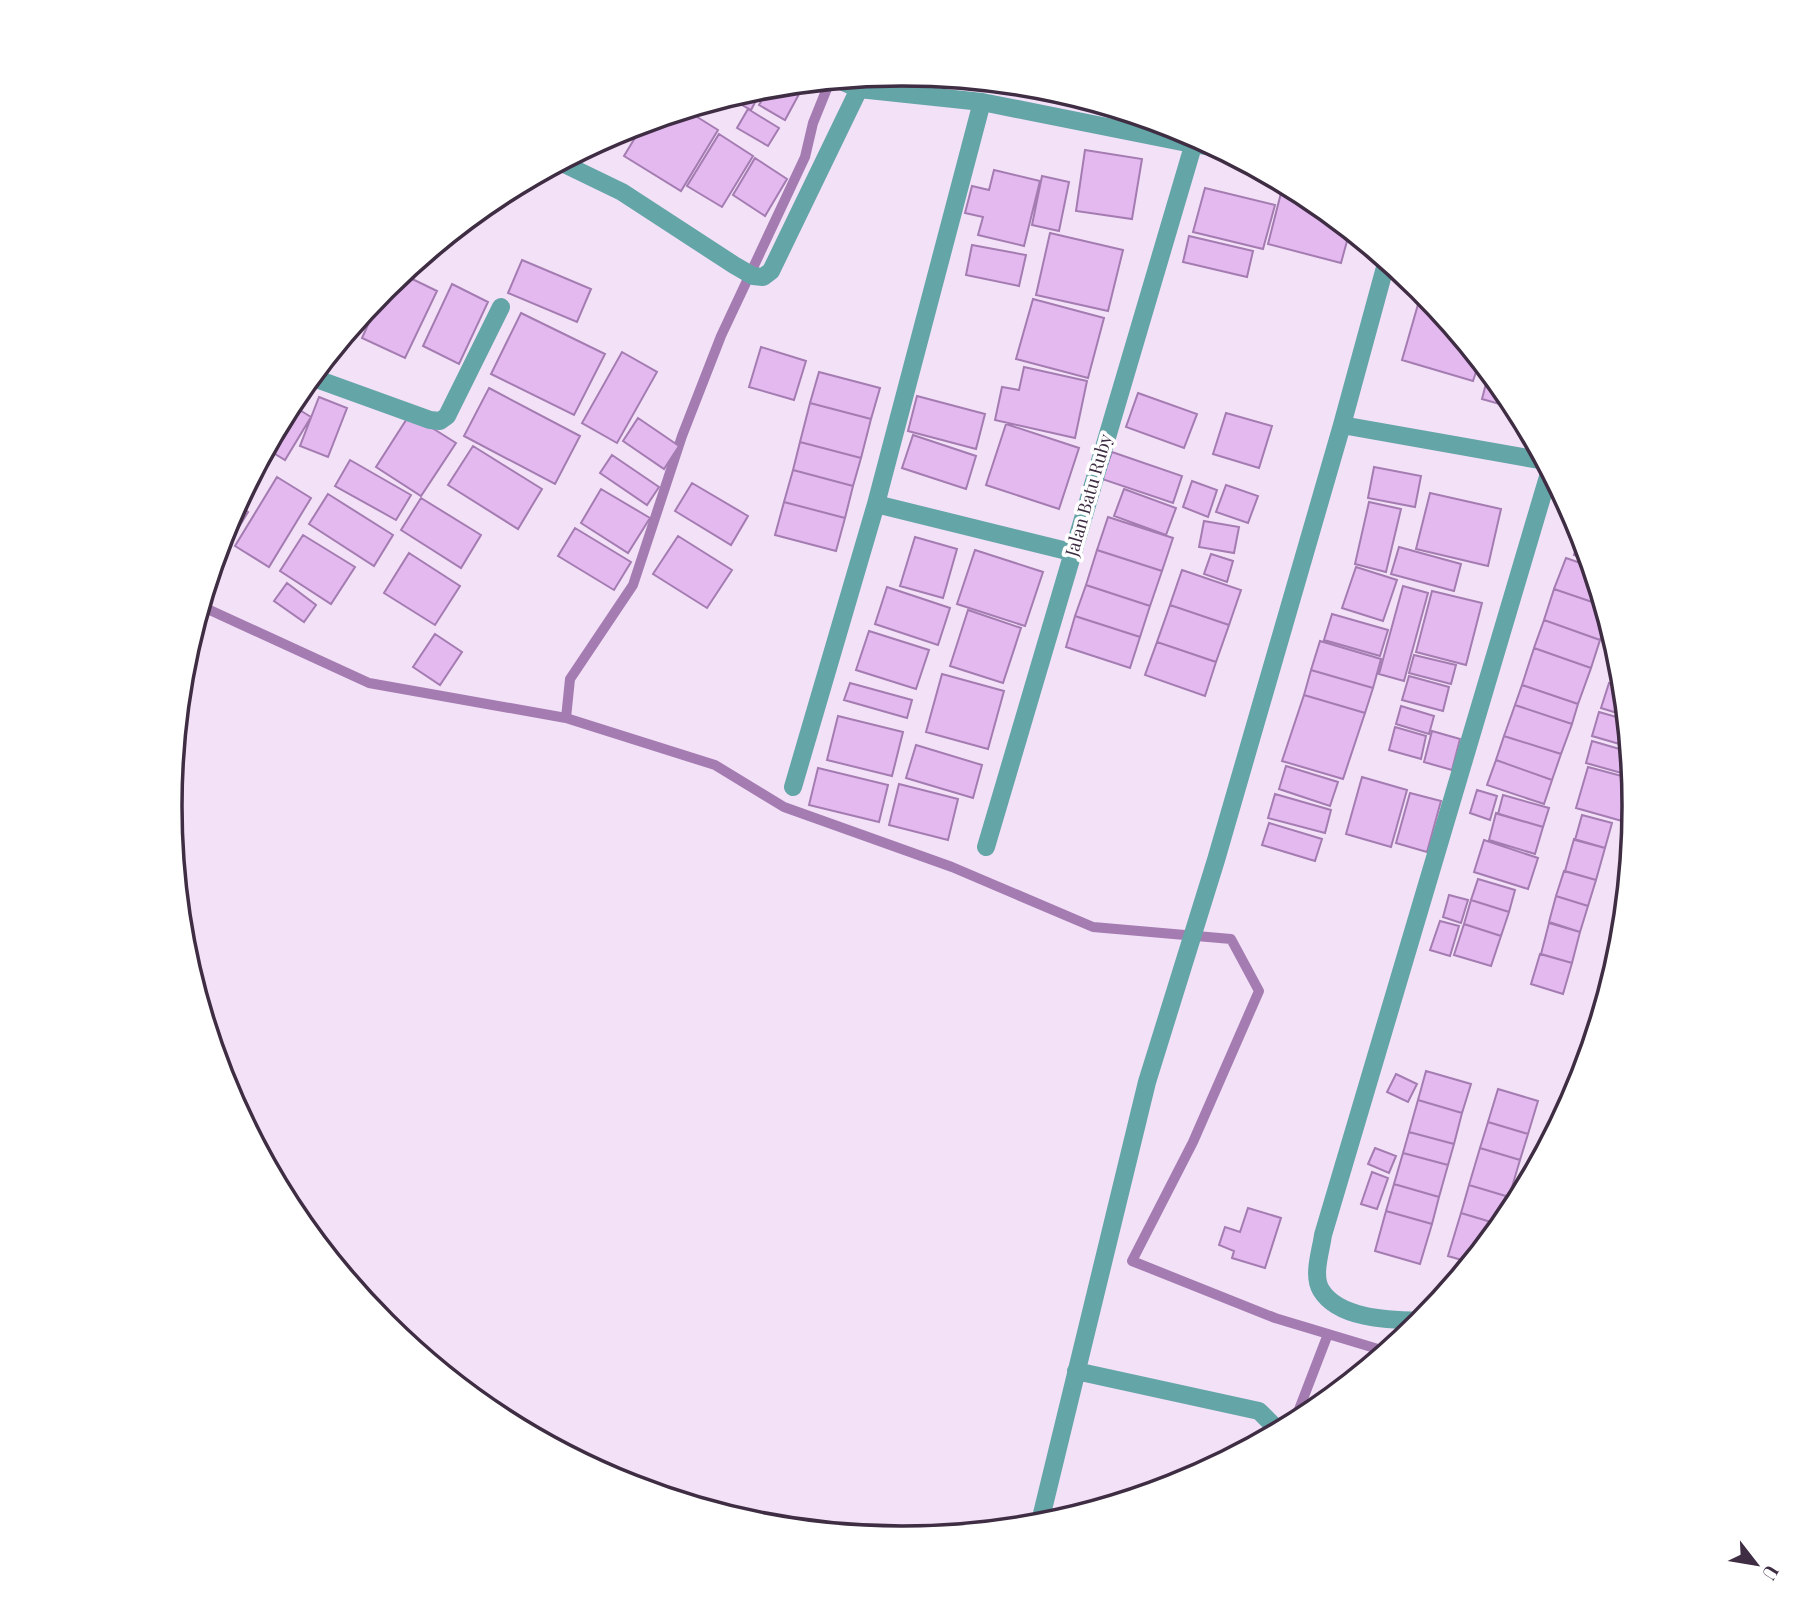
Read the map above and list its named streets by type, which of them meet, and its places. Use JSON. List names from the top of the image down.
{
  "streets": {
    "street": ["Jalan Batu Ruby"]
  },
  "north": "bottom right"
}
